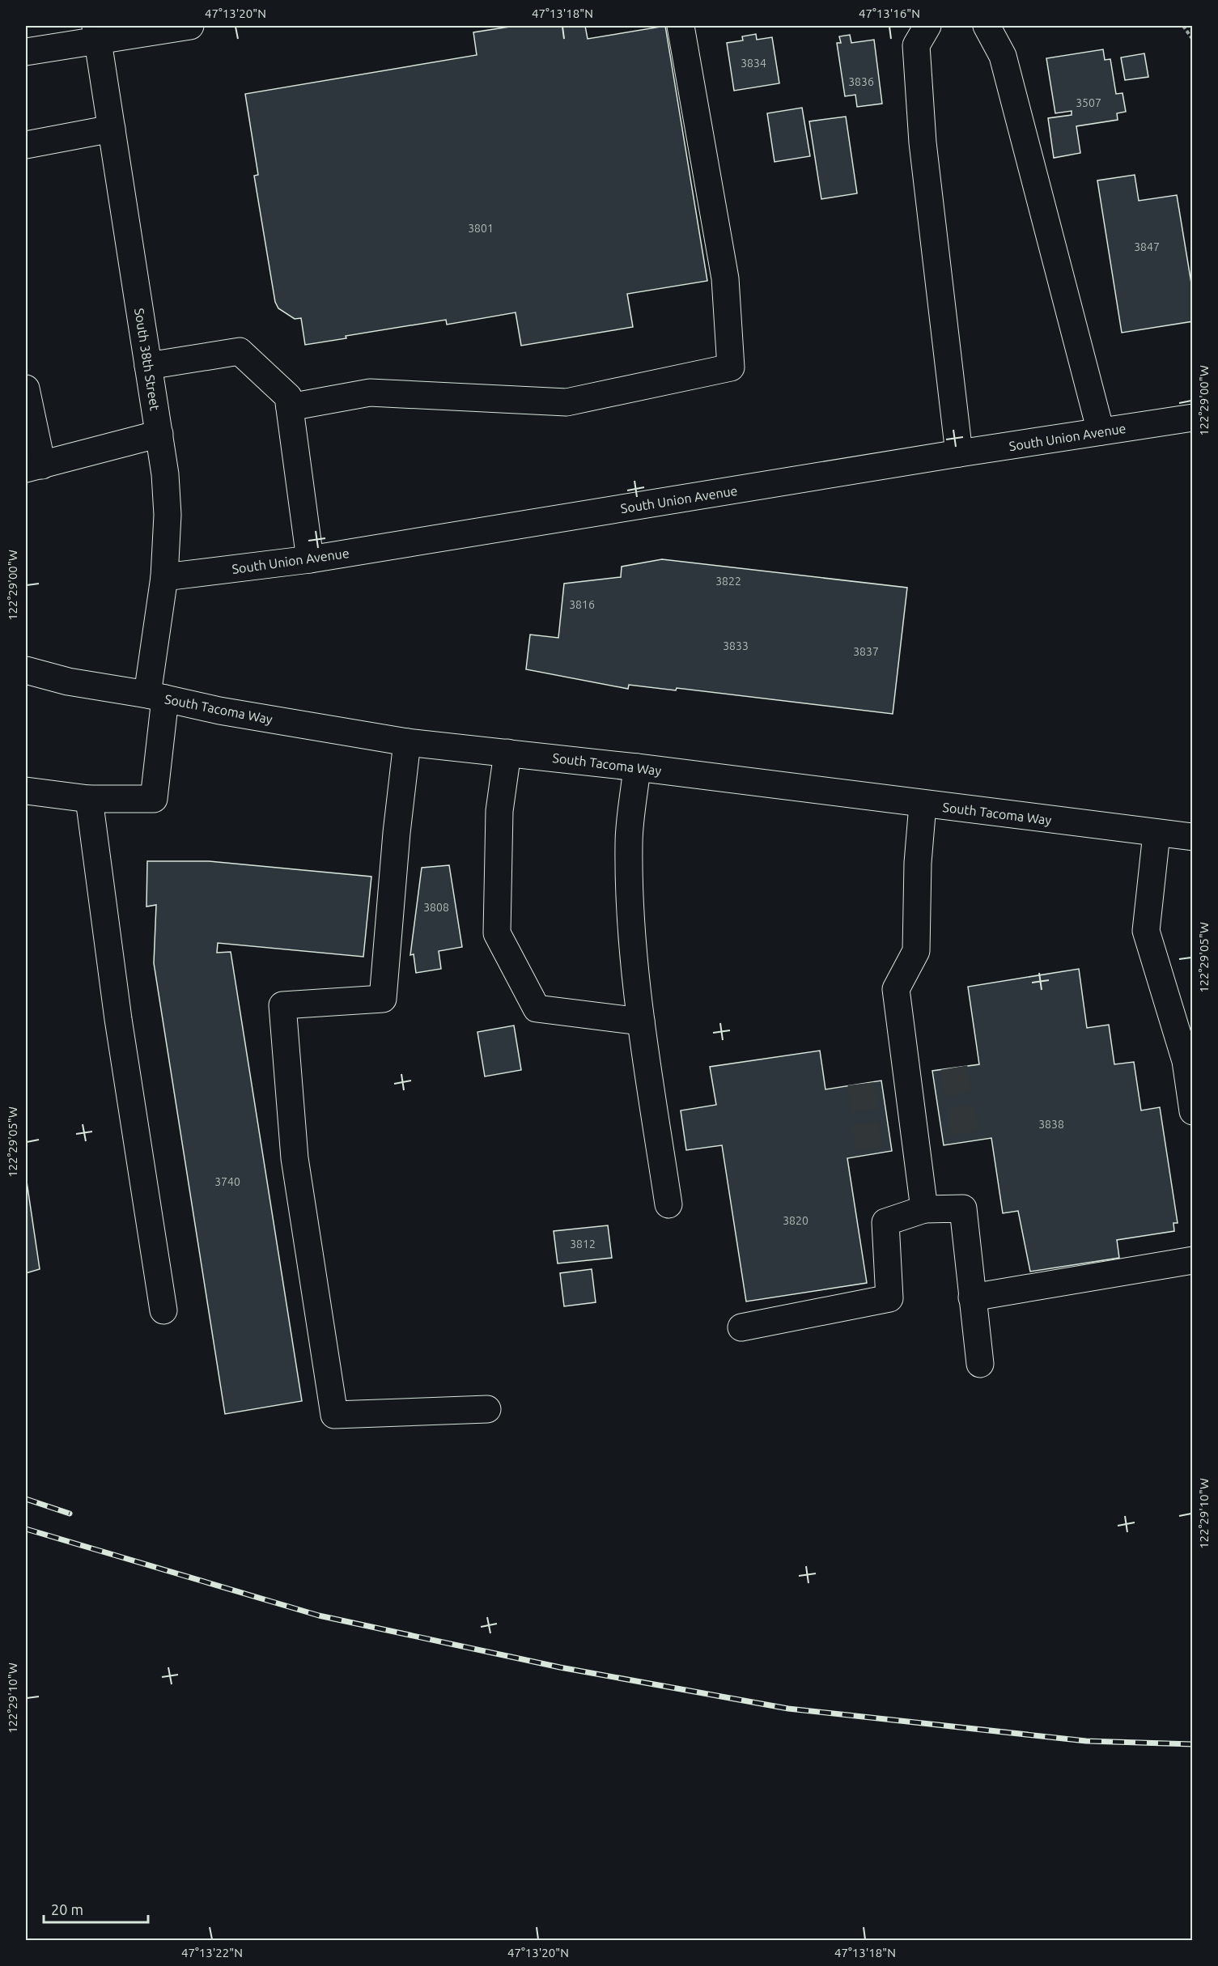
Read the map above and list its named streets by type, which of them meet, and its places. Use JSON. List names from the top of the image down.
{
  "streets": {
    "street": ["South 38th Street", "South Union Avenue", "South Tacoma Way"]
  },
  "crossings": [
    ["South 38th Street", "South Union Avenue"],
    ["South 38th Street", "South Tacoma Way"]
  ],
  "house_numbers": [
    "3834",
    "3836",
    "3507",
    "3801",
    "3847",
    "3822",
    "3816",
    "3833",
    "3837",
    "3808",
    "3838",
    "3740",
    "3820",
    "3812"
  ],
  "scale_bar": "20 m",
  "coordinates": [
    "47°13'20\"N",
    "47°13'18\"N",
    "47°13'16\"N",
    "122°29'00\"W",
    "122°29'05\"W",
    "122°29'10\"W",
    "47°13'22\"N"
  ]
}
